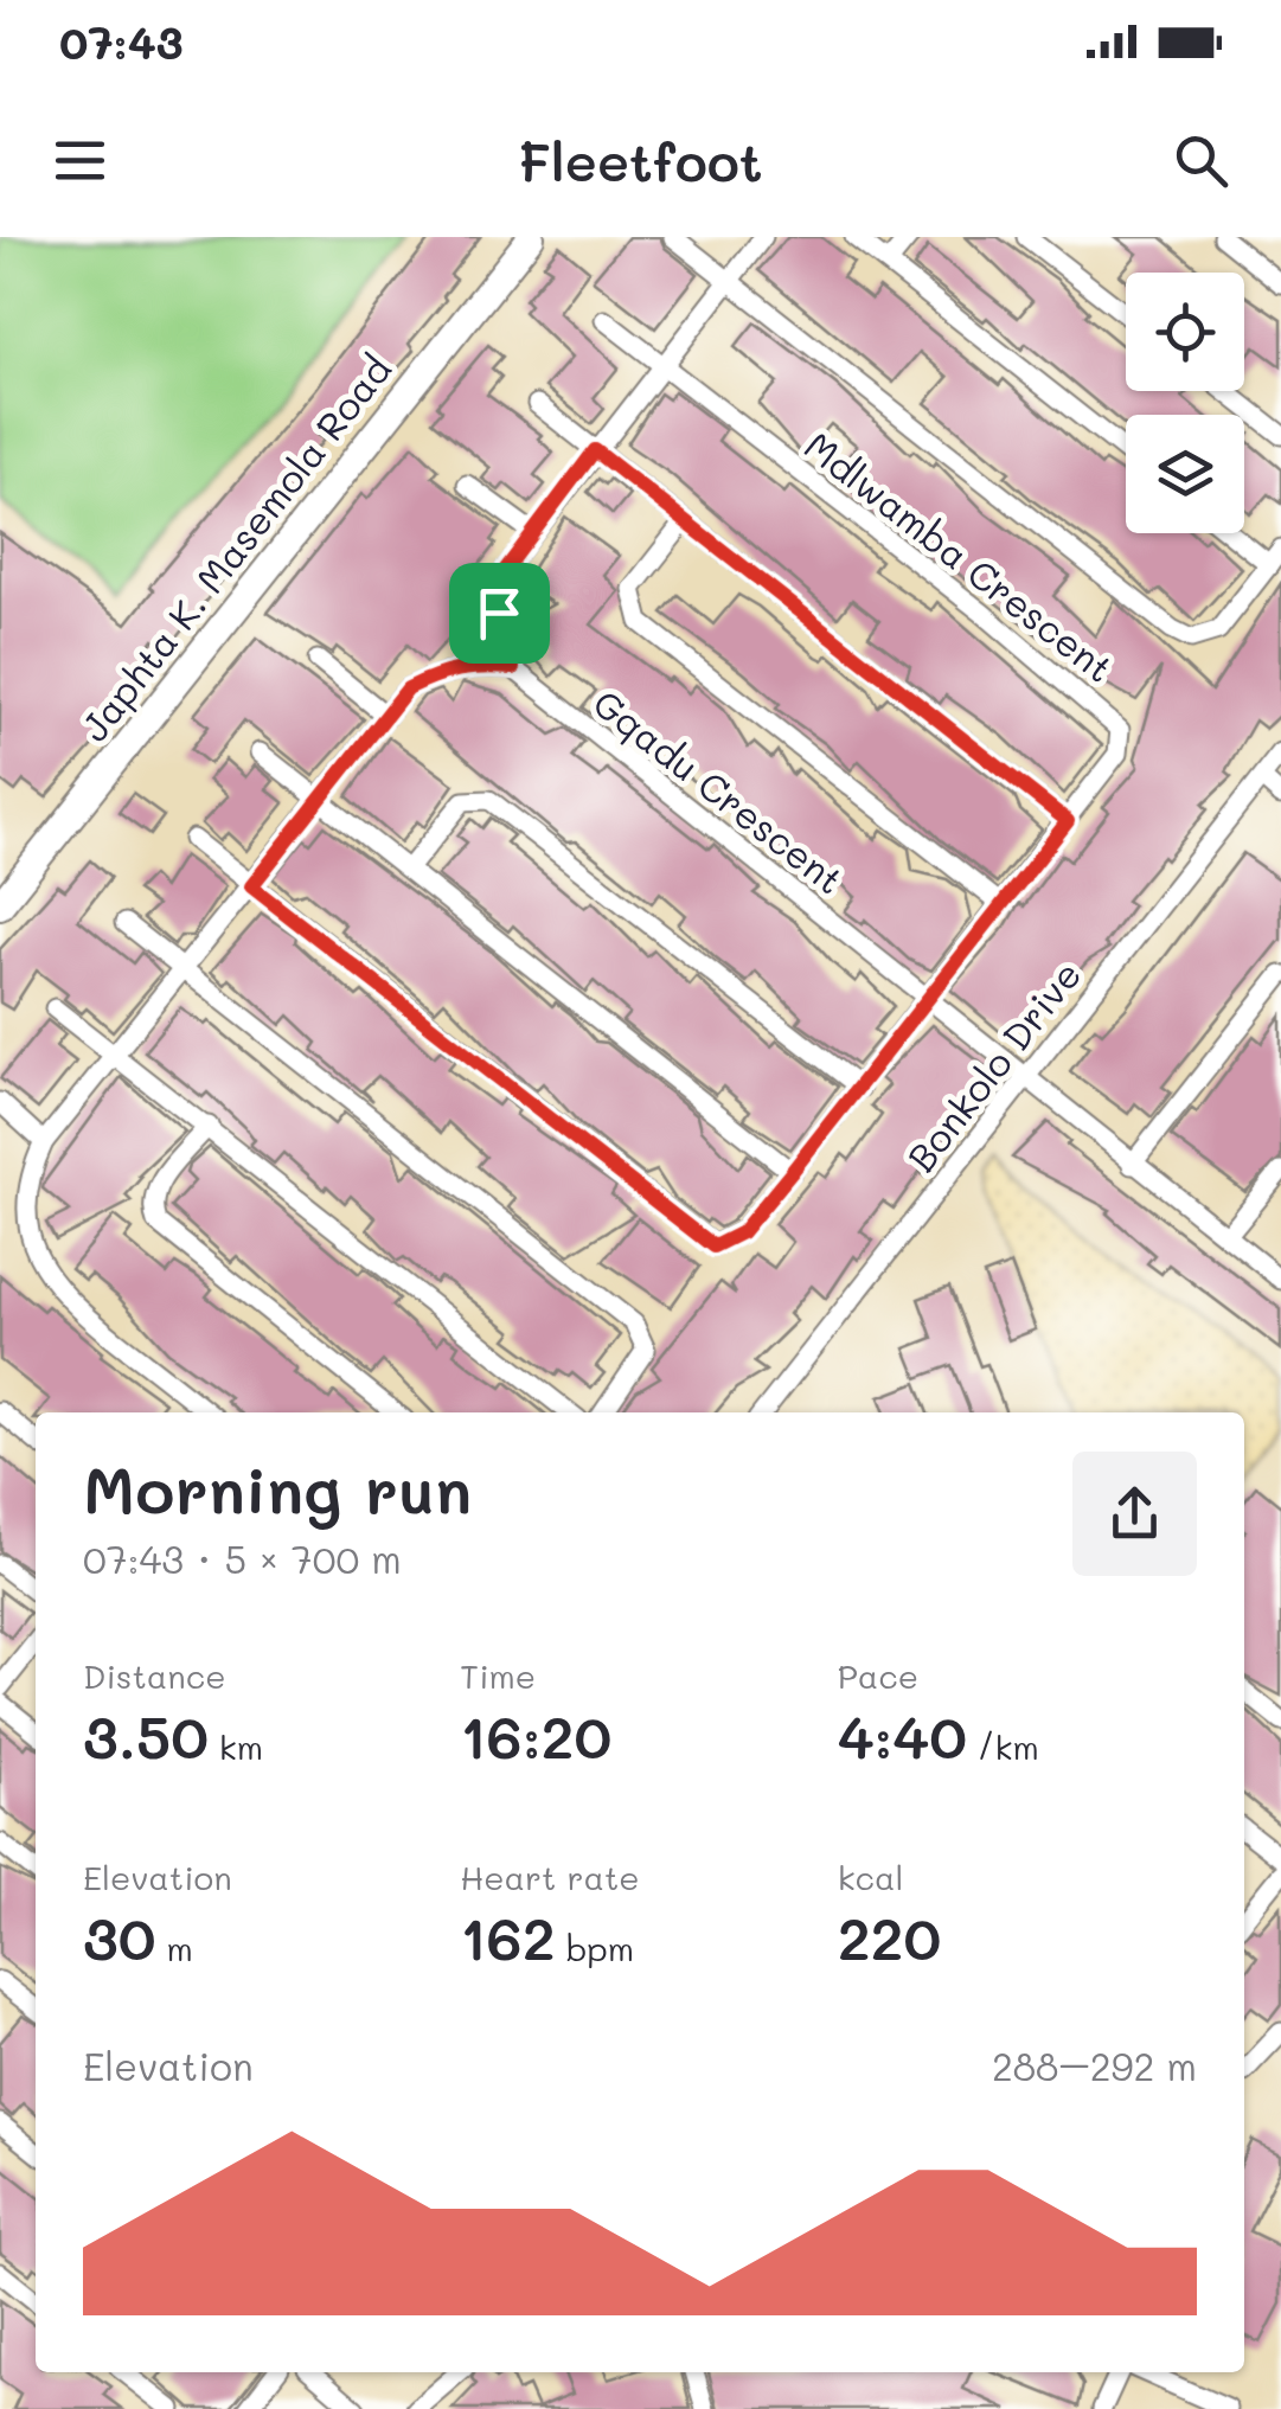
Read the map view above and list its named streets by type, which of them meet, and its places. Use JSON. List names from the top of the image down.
{
  "streets": {
    "main road": ["Japhta K. Masemola Road"],
    "street": ["Mdlwamba Crescent", "Gqadu Crescent", "Bonkolo Drive"]
  },
  "crossings": [
    ["Mdlwamba Crescent", "Gqadu Crescent"],
    ["Gqadu Crescent", "Bonkolo Drive"]
  ],
  "page": {
    "status": "07:43",
    "header": "Fleetfoot",
    "heading": ["Morning run", "07:43 · 5 × 700 m"],
    "stats": [
      ["Distance", "3.50 km"],
      ["Time", "16:20"],
      ["Pace", "4:40 /km"],
      ["Elevation", "30 m"],
      ["Heart rate", "162 bpm"],
      ["kcal", "220"]
    ],
    "chart": ["Elevation", "288–292 m"]
  }
}
